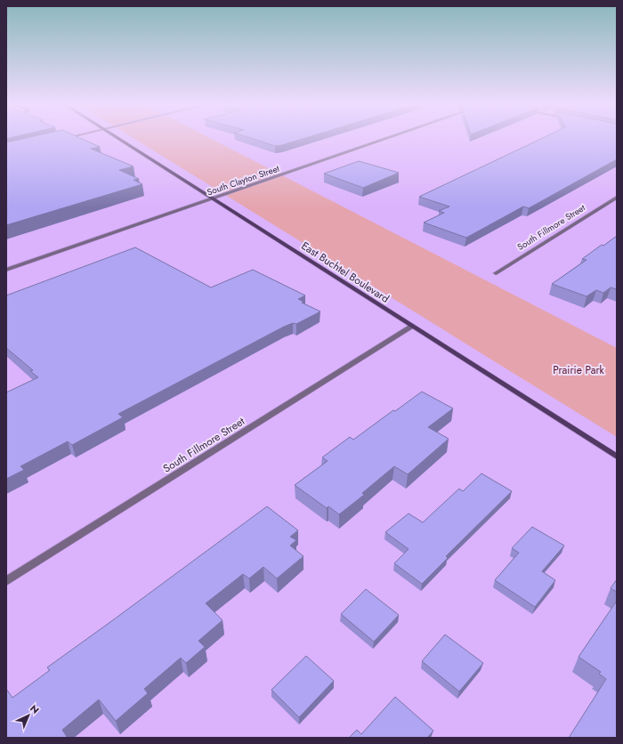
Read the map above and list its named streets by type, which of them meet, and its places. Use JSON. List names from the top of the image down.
{
  "streets": {
    "main road": ["East Buchtel Boulevard"],
    "street": ["South Clayton Street", "South Fillmore Street"]
  },
  "crossings": [
    ["South Clayton Street", "East Buchtel Boulevard"],
    ["South Fillmore Street", "East Buchtel Boulevard"]
  ],
  "parks": ["Prairie Park"],
  "north": "top right"
}
